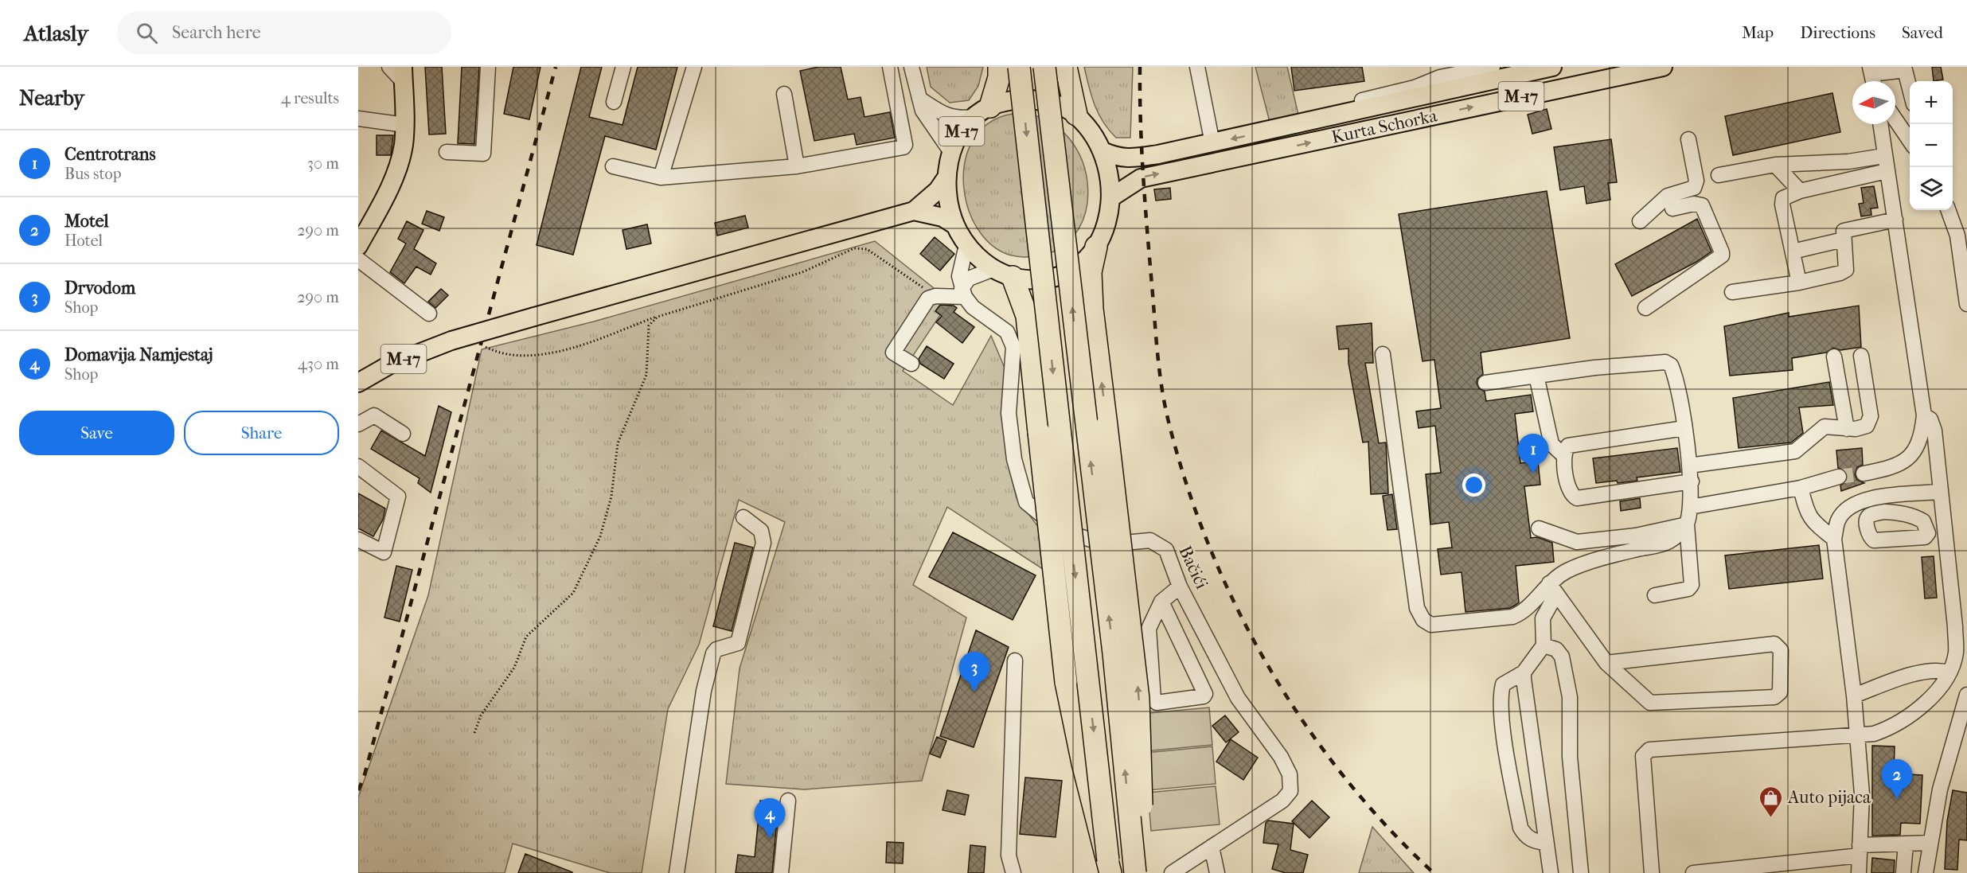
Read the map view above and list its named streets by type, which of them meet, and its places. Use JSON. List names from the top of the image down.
{
  "streets": {
    "main road": ["M-17", "Kurta Schorka"],
    "street": ["Bačići"]
  },
  "crossings": [
    ["M-17", "Kurta Schorka"]
  ],
  "places": {
    "shop": ["Auto pijaca"]
  },
  "north": "left",
  "page": {
    "header": "Atlasly",
    "search": "Search here",
    "nav": ["Map", "Directions", "Saved"],
    "heading": ["Nearby", "4 results"],
    "map_buttons": ["+", "−"],
    "list": [
      {
        "mark": "1",
        "name": "Centrotrans",
        "note": "Bus stop",
        "value": "30 m"
      },
      {
        "mark": "2",
        "name": "Motel",
        "note": "Hotel",
        "value": "290 m"
      },
      {
        "mark": "3",
        "name": "Drvodom",
        "note": "Shop",
        "value": "290 m"
      },
      {
        "mark": "4",
        "name": "Domavija Namjestaj",
        "note": "Shop",
        "value": "430 m"
      }
    ],
    "buttons": ["Save", "Share"],
    "pins": [
      "1",
      "3",
      "2",
      "4"
    ]
  }
}
